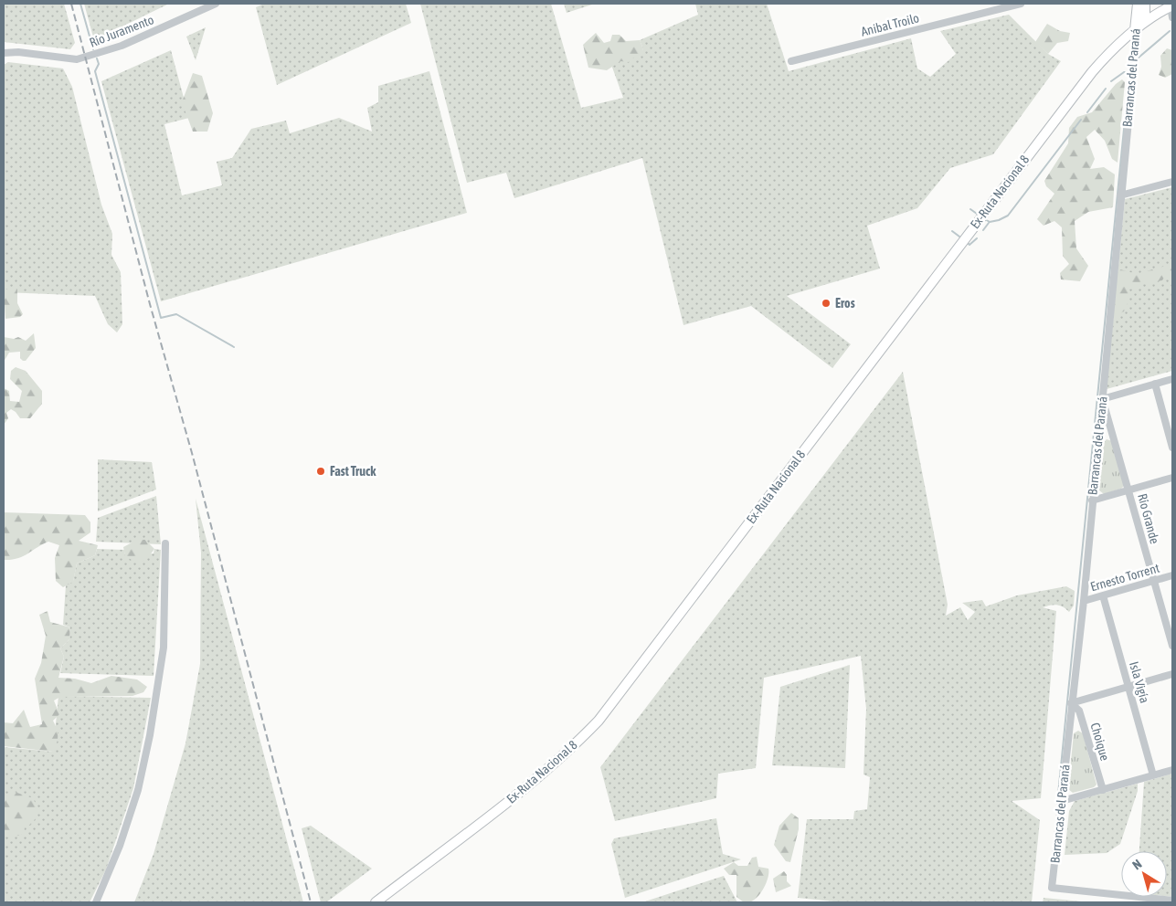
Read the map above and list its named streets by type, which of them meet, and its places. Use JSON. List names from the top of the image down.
{
  "streets": {
    "main road": ["Barrancas del Paraná", "Ex-Ruta Nacional 8"],
    "street": [
      "Anibal Troilo",
      "Río Juramento",
      "Río Grande",
      "Ernesto Torrent",
      "Isla Vigía",
      "Choique"
    ]
  },
  "crossings": [
    ["Barrancas del Paraná", "Ex-Ruta Nacional 8"],
    ["Barrancas del Paraná", "Río Grande"],
    ["Barrancas del Paraná", "Ernesto Torrent"],
    ["Barrancas del Paraná", "Choique"],
    ["Río Grande", "Ernesto Torrent"],
    ["Ernesto Torrent", "Isla Vigía"]
  ],
  "places": ["Eros", "Fast Truck"],
  "north": "top left"
}
